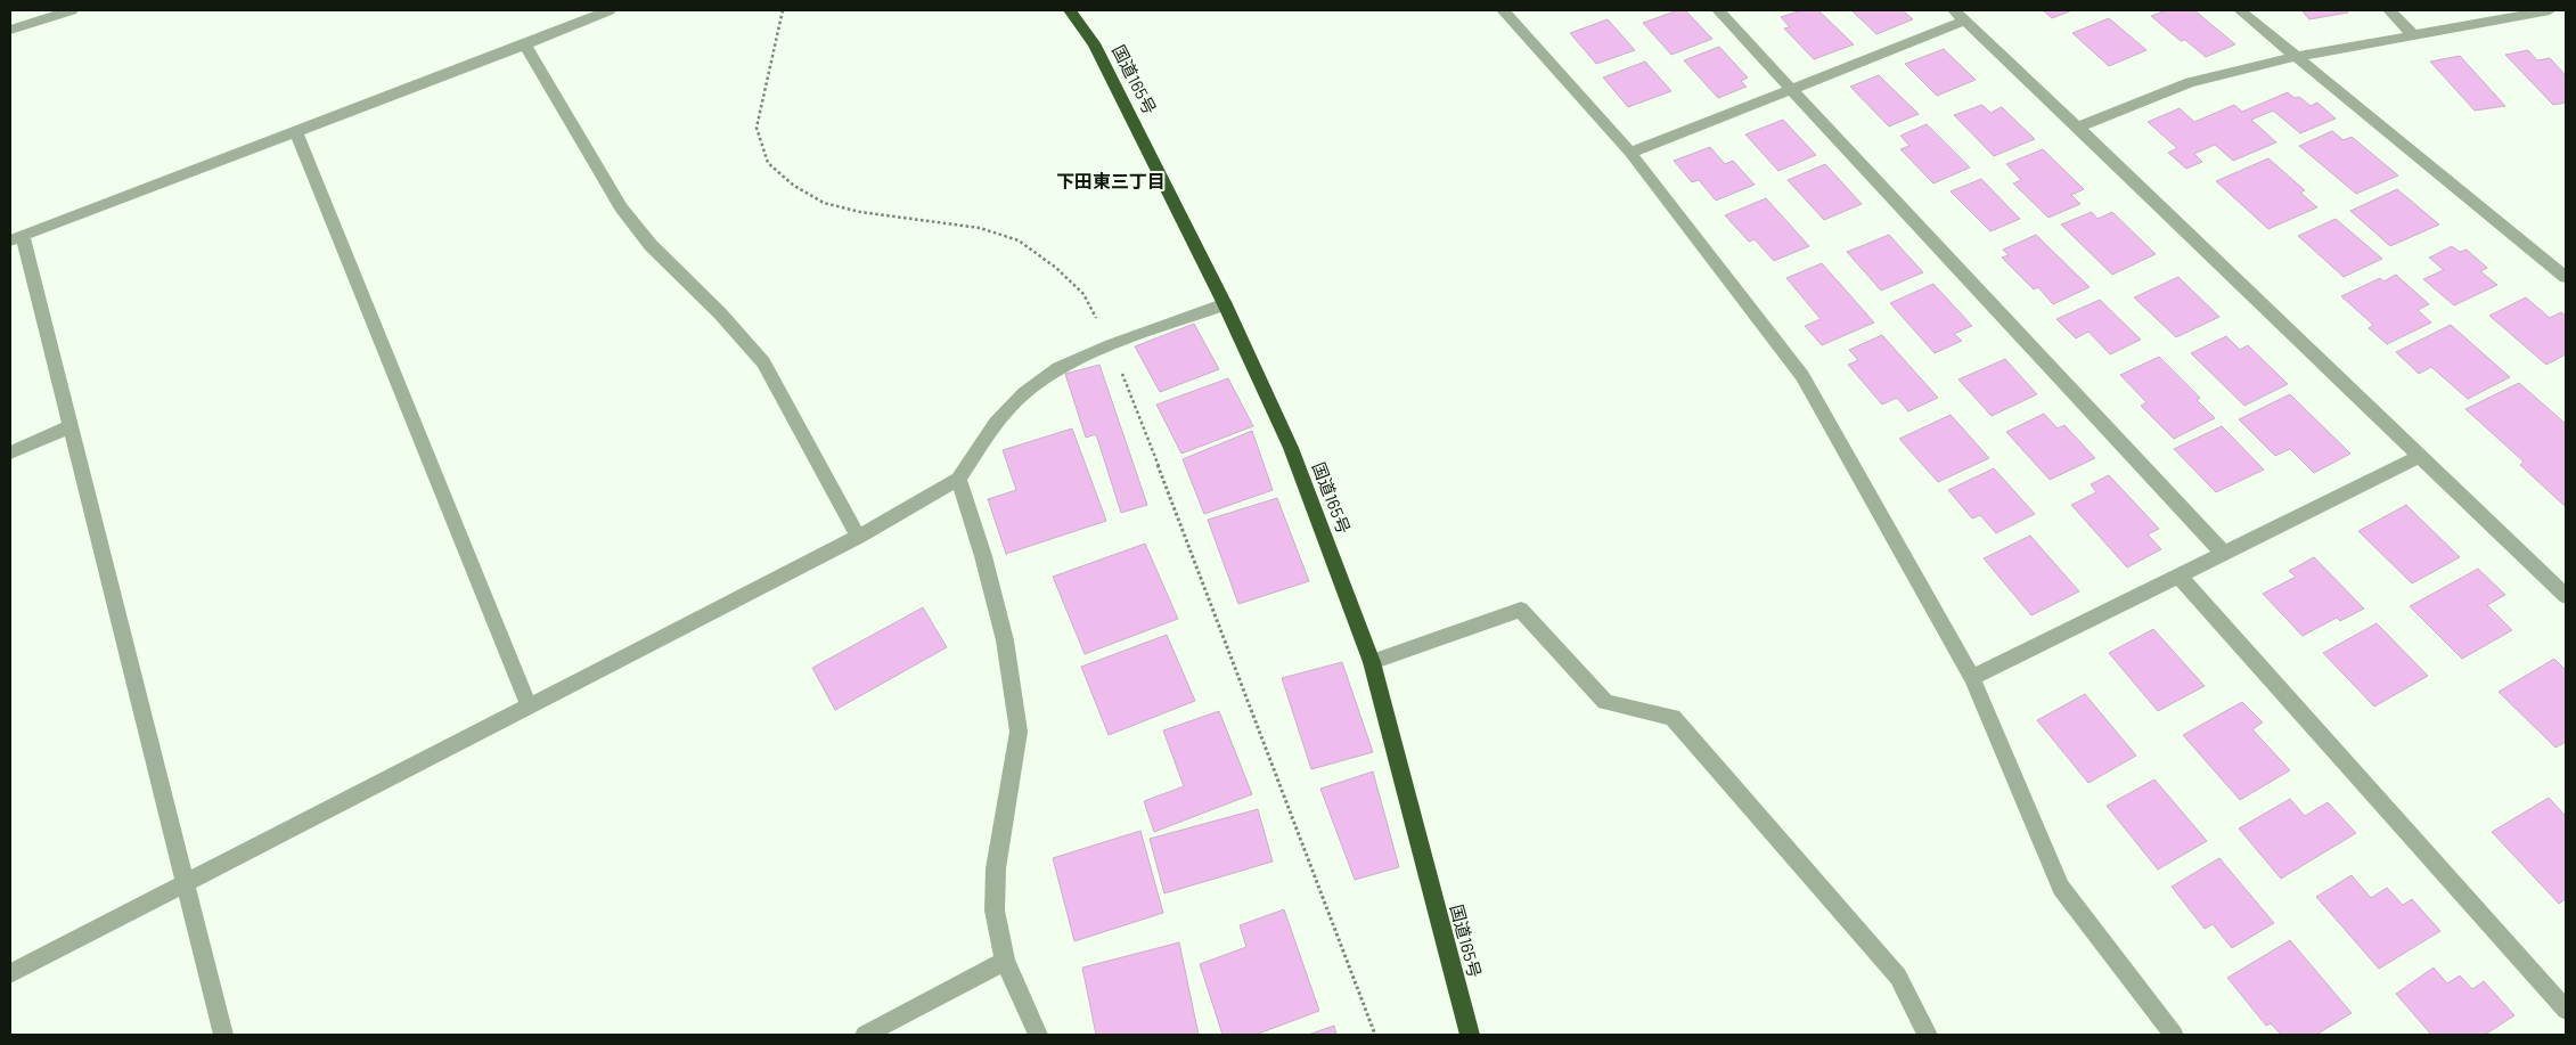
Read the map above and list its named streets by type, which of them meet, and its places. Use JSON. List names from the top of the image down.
{
  "streets": {
    "highway": ["国道165号"]
  },
  "districts": ["下田東三丁目"]
}
